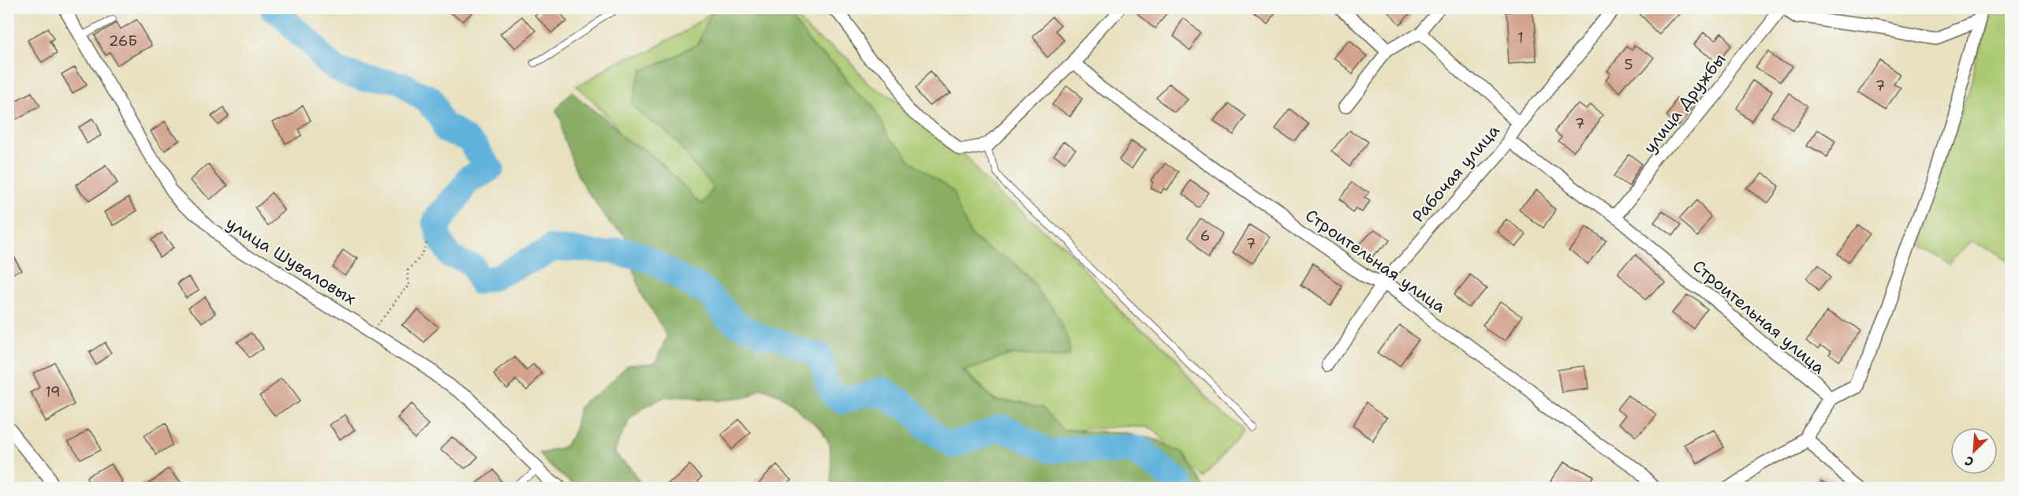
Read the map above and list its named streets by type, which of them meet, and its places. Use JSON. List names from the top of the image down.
{
  "streets": {
    "street": [
      "улица Дружбы",
      "Рабочая улица",
      "улица Шуваловых",
      "Строительная улица"
    ]
  },
  "crossings": [
    ["улица Дружбы", "Строительная улица"],
    ["Рабочая улица", "Строительная улица"]
  ],
  "house_numbers": [
    "1",
    "26Б",
    "5",
    "7",
    "7",
    "6",
    "7",
    "19"
  ],
  "north": "bottom left"
}
